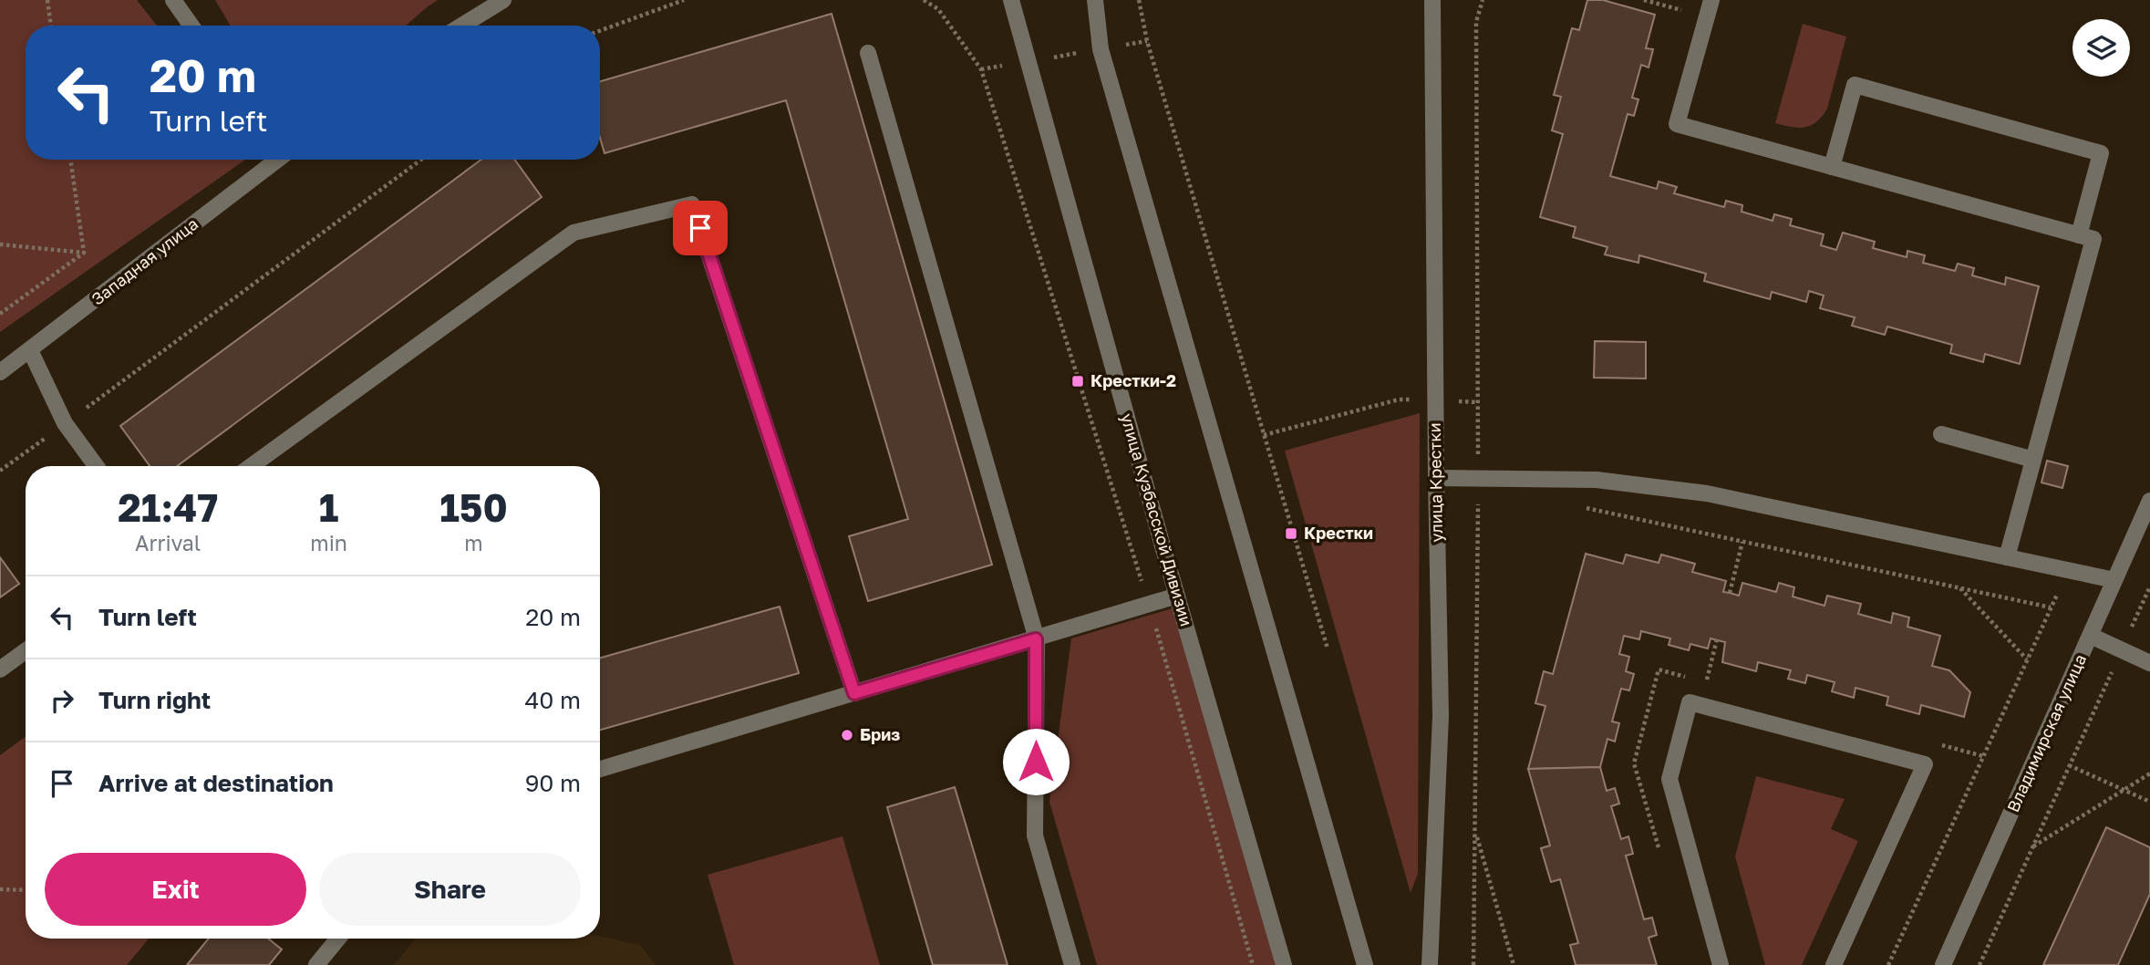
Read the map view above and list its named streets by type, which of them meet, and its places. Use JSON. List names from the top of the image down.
{
  "streets": {
    "street": [
      "Западная улица",
      "улица Крестки",
      "улица Кузбасской Дивизии",
      "Владимирская улица"
    ]
  },
  "places": {
    "transit": ["Крестки-2", "Крестки"],
    "other": ["Бриз"]
  },
  "page": {
    "turn": ["20 m", "Turn left"],
    "eta": [
      "21:47",
      "Arrival",
      "1",
      "min",
      "150",
      "m"
    ],
    "list": [
      {
        "name": "Turn left",
        "value": "20 m"
      },
      {
        "name": "Turn right",
        "value": "40 m"
      },
      {
        "name": "Arrive at destination",
        "value": "90 m"
      }
    ],
    "buttons": ["Exit", "Share"]
  }
}
